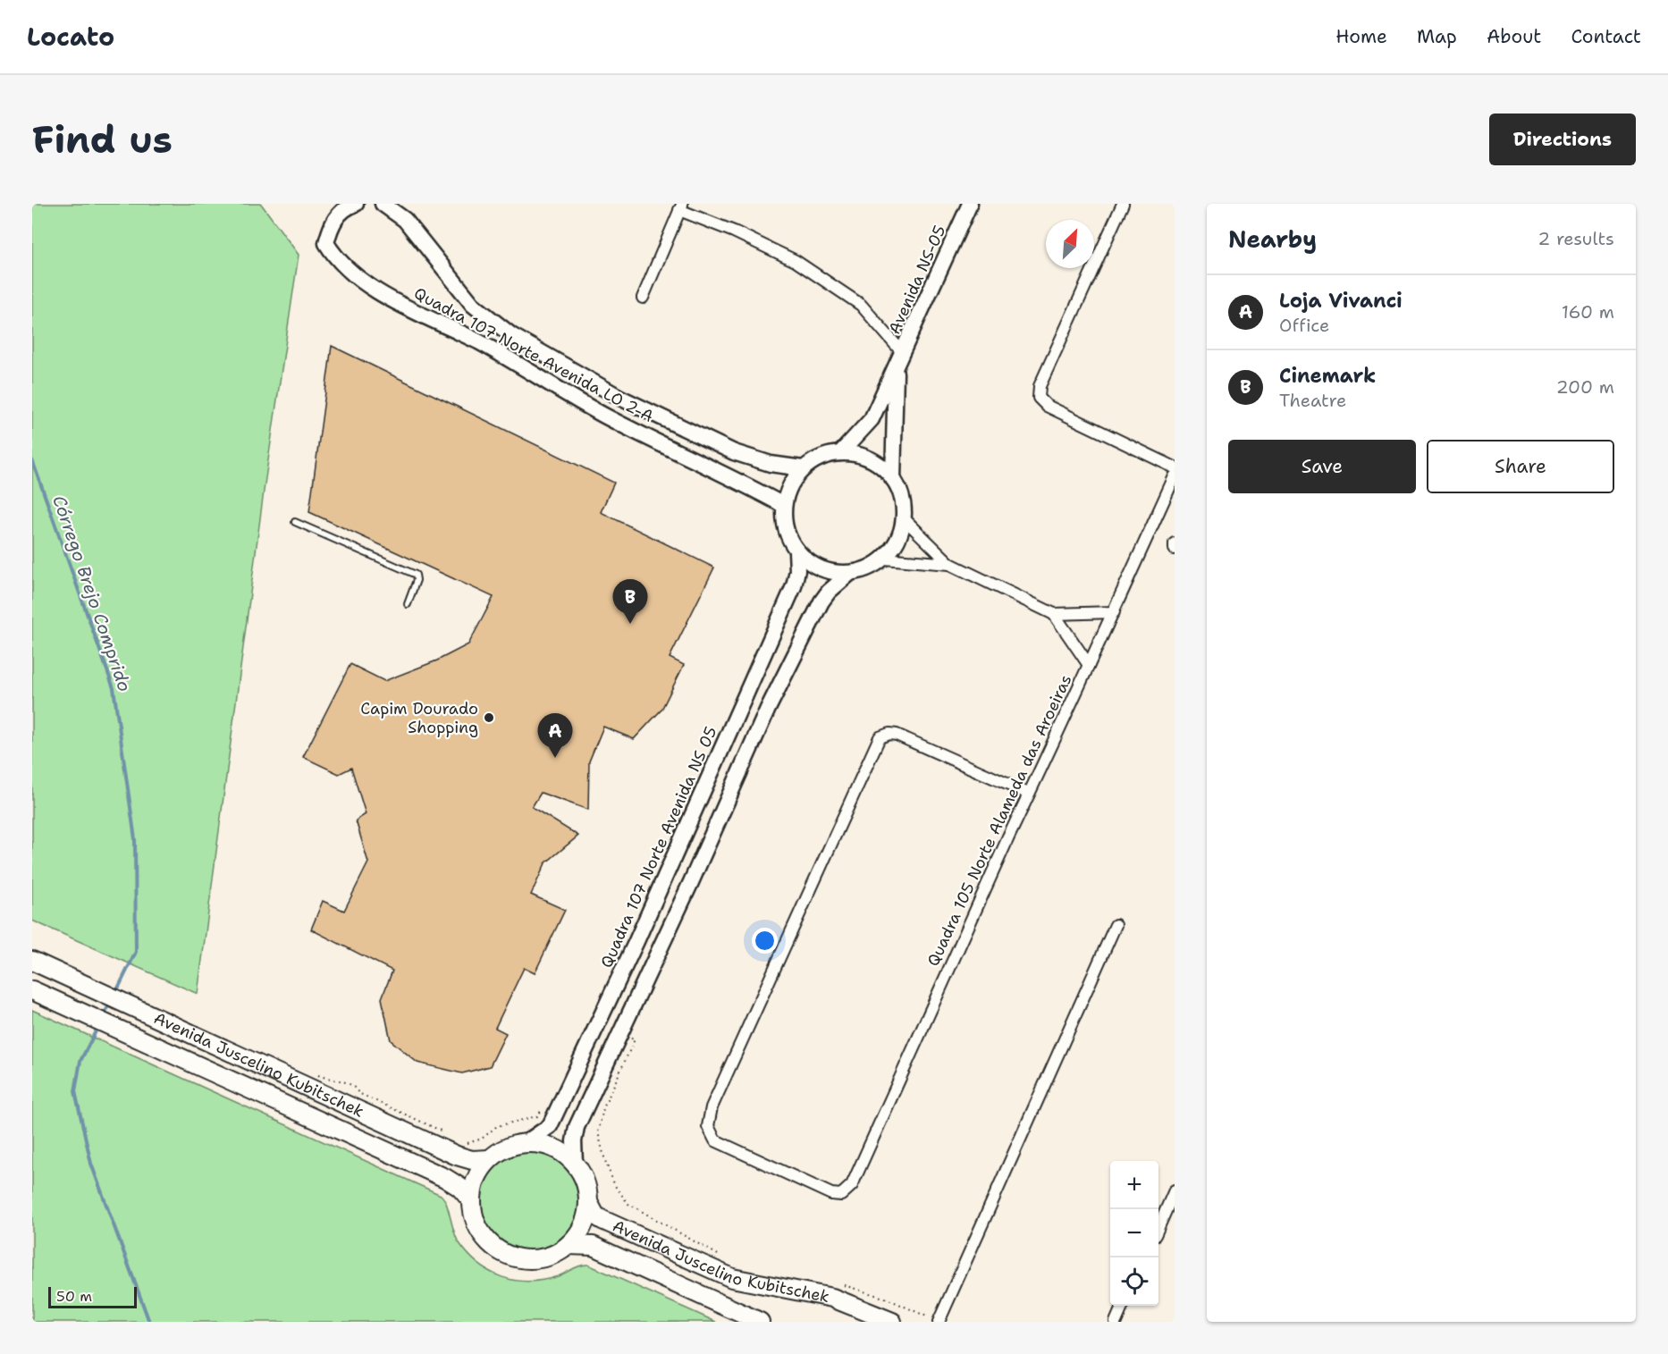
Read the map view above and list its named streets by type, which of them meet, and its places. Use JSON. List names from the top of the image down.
{
  "streets": {
    "main road": ["Avenida Juscelino Kubitschek"],
    "street": [
      "Avenida NS-05",
      "Quadra 107 Norte Avenida LO 2-A",
      "Quadra 105 Norte Alameda das Aroeiras",
      "Quadra 107 Norte Avenida NS 05"
    ]
  },
  "crossings": [
    ["Quadra 107 Norte Avenida LO 2-A", "Quadra 107 Norte Avenida NS 05"],
    ["Quadra 107 Norte Avenida NS 05", "Avenida Juscelino Kubitschek"]
  ],
  "water": ["Córrego Brejo Comprido"],
  "places": ["Capim Dourado Shopping"],
  "scale_bar": "50 m",
  "north": "top right",
  "page": {
    "header": "Locato",
    "nav": [
      "Home",
      "Map",
      "About",
      "Contact"
    ],
    "buttons": [
      "Directions",
      ["Save", "Share"]
    ],
    "title": "Find us",
    "heading": ["Nearby", "2 results"],
    "list": [
      {
        "mark": "A",
        "name": "Loja Vivanci",
        "note": "Office",
        "value": "160 m"
      },
      {
        "mark": "B",
        "name": "Cinemark",
        "note": "Theatre",
        "value": "200 m"
      }
    ],
    "pins": ["B", "A"],
    "map_buttons": ["+", "−"],
    "scale": "50 m"
  }
}
